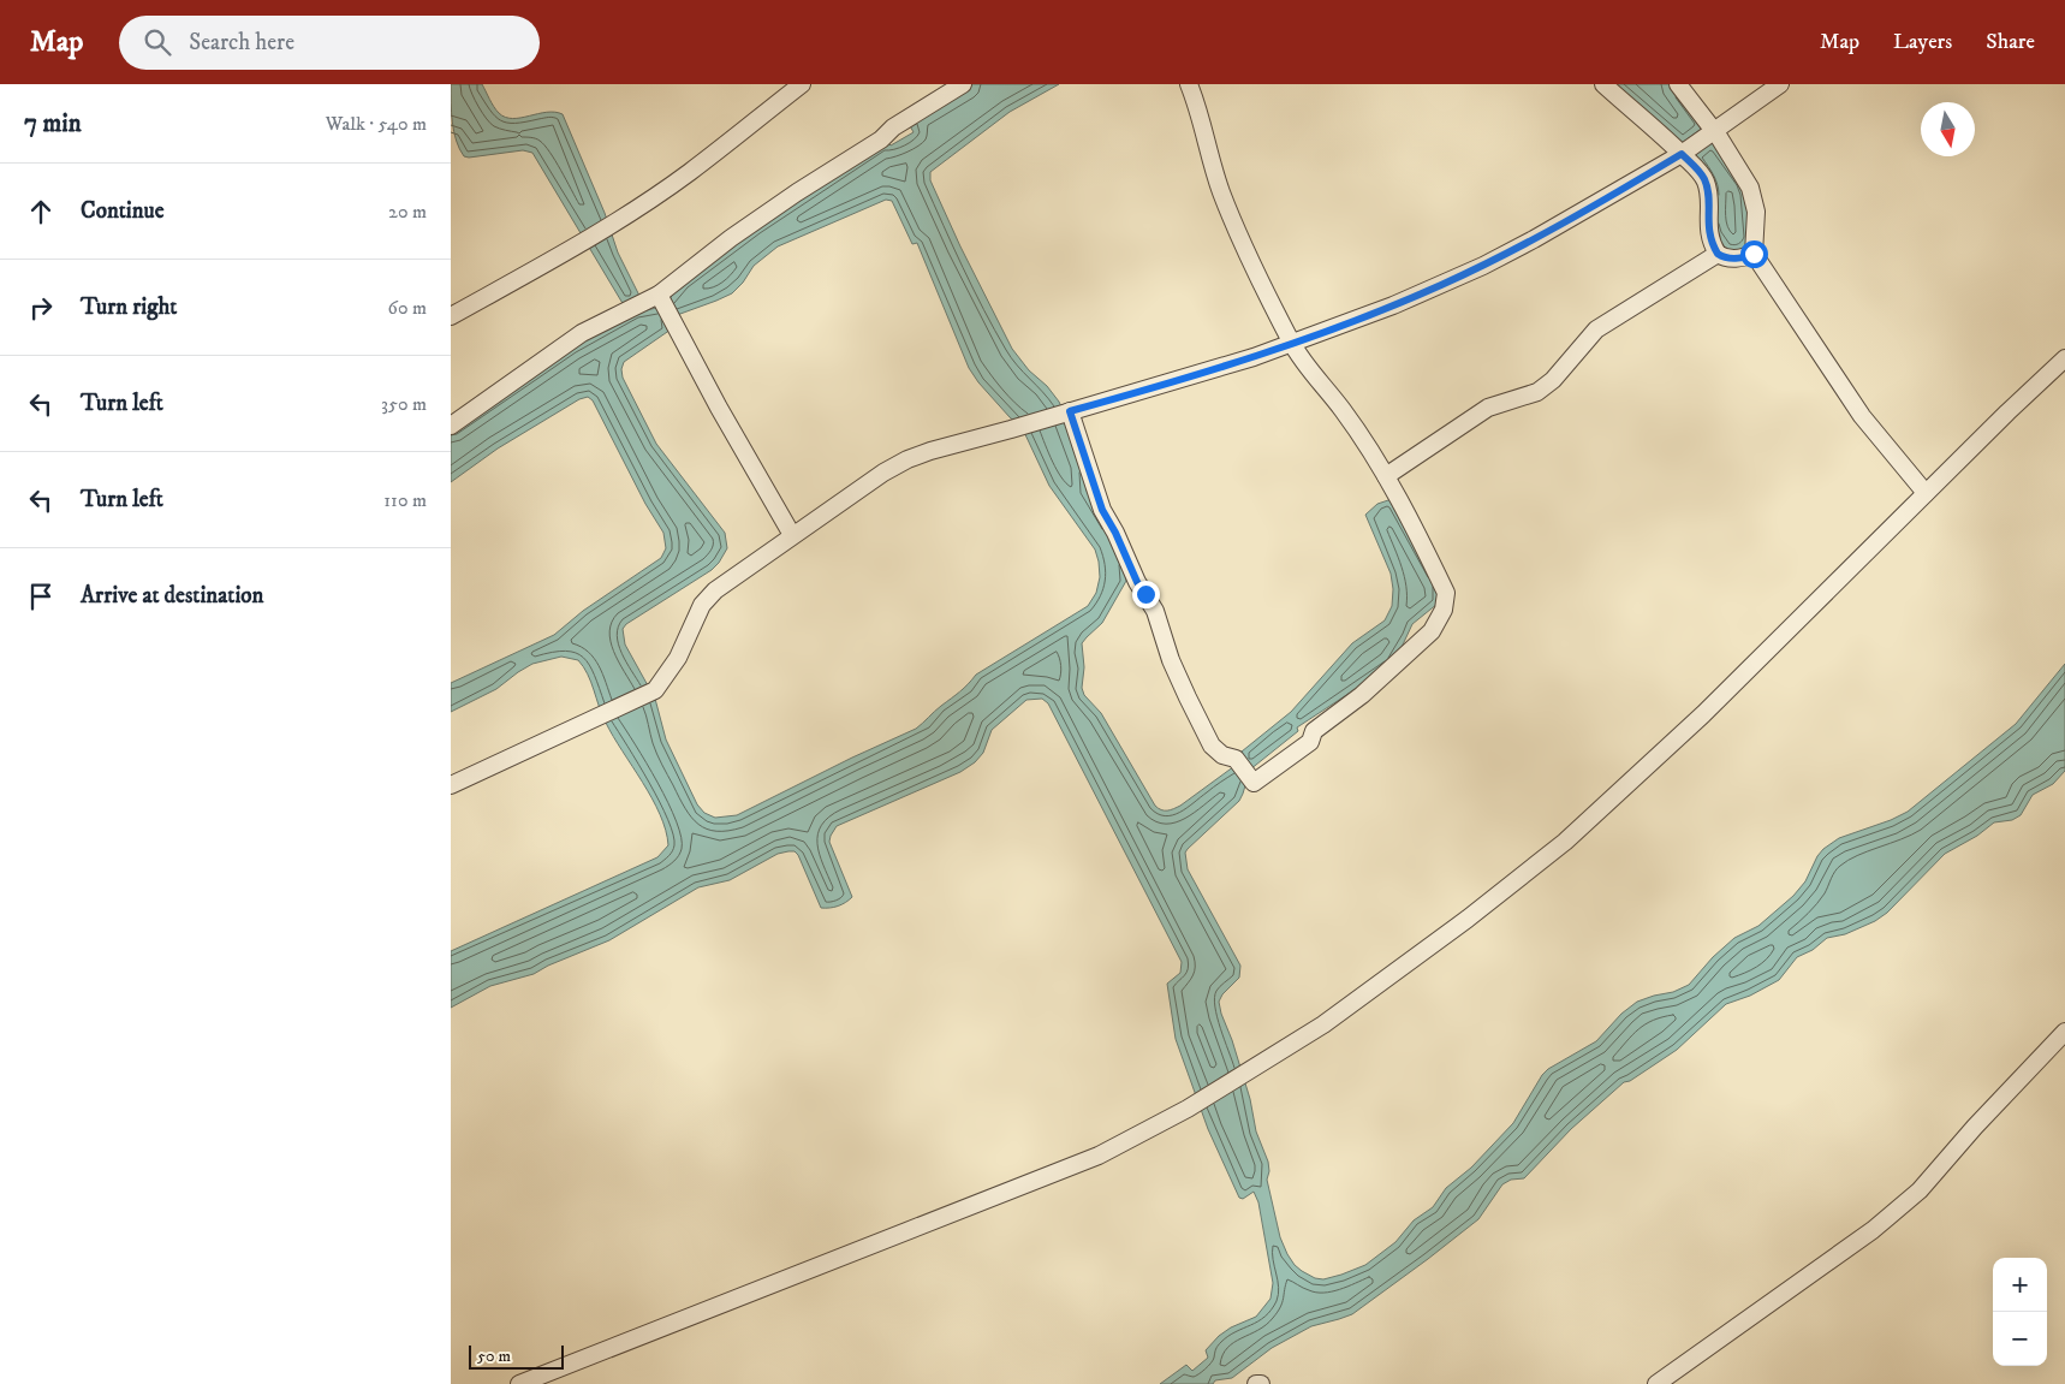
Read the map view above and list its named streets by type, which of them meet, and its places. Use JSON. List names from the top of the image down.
{
  "scale_bar": "50 m",
  "north": "bottom",
  "page": {
    "header": "Map",
    "search": "Search here",
    "nav": ["Map", "Layers", "Share"],
    "heading": ["7 min", "Walk · 540 m"],
    "list": [
      ["Continue", "20 m"],
      ["Turn right", "60 m"],
      ["Turn left", "350 m"],
      ["Turn left", "110 m"],
      "Arrive at destination"
    ],
    "map_buttons": ["+", "−"],
    "scale": "50 m"
  }
}
